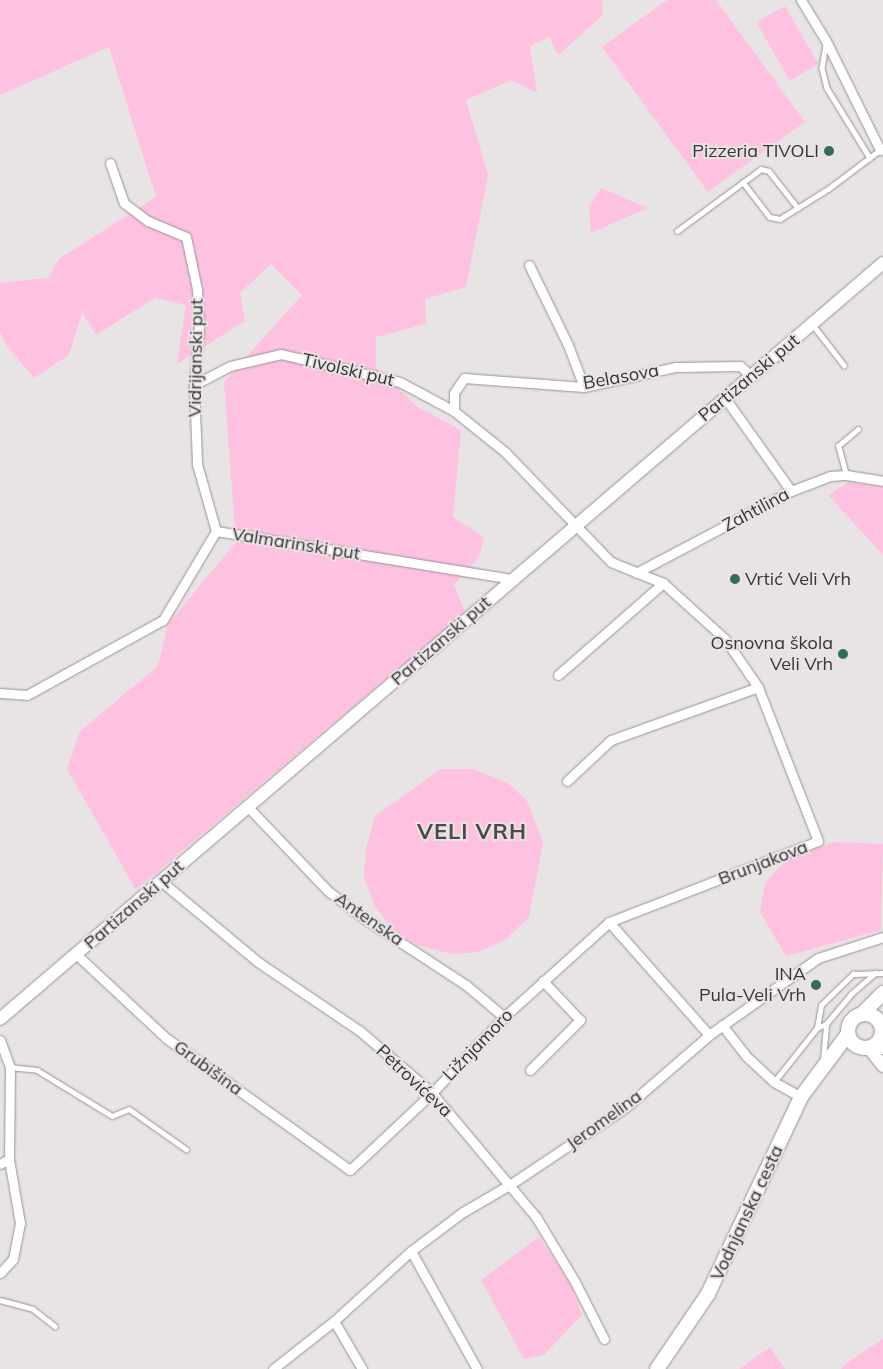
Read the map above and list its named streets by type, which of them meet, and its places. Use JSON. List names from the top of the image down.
{
  "streets": {
    "main road": ["Vodnjanska cesta"],
    "street": [
      "Vidrijanski put",
      "Tivolski put",
      "Belasova",
      "Partizanski put",
      "Zahtilina",
      "Valmarinski put",
      "Brunjakova",
      "Antenska",
      "Ližnjamoro",
      "Grubišina",
      "Petrovićeva",
      "Jeromelina"
    ]
  },
  "crossings": [
    ["Vidrijanski put", "Tivolski put"],
    ["Vidrijanski put", "Valmarinski put"],
    ["Tivolski put", "Belasova"],
    ["Tivolski put", "Partizanski put"],
    ["Tivolski put", "Brunjakova"],
    ["Belasova", "Partizanski put"],
    ["Partizanski put", "Valmarinski put"],
    ["Partizanski put", "Brunjakova"],
    ["Partizanski put", "Antenska"],
    ["Partizanski put", "Grubišina"],
    ["Partizanski put", "Petrovićeva"],
    ["Zahtilina", "Brunjakova"],
    ["Brunjakova", "Ližnjamoro"],
    ["Antenska", "Ližnjamoro"],
    ["Ližnjamoro", "Grubišina"],
    ["Ližnjamoro", "Petrovićeva"],
    ["Petrovićeva", "Jeromelina"]
  ],
  "districts": ["VELI VRH"],
  "places": [
    "Pizzeria TIVOLI",
    "Vrtić Veli Vrh",
    "Osnovna škola Veli Vrh",
    "INA Pula-Veli Vrh"
  ]
}
